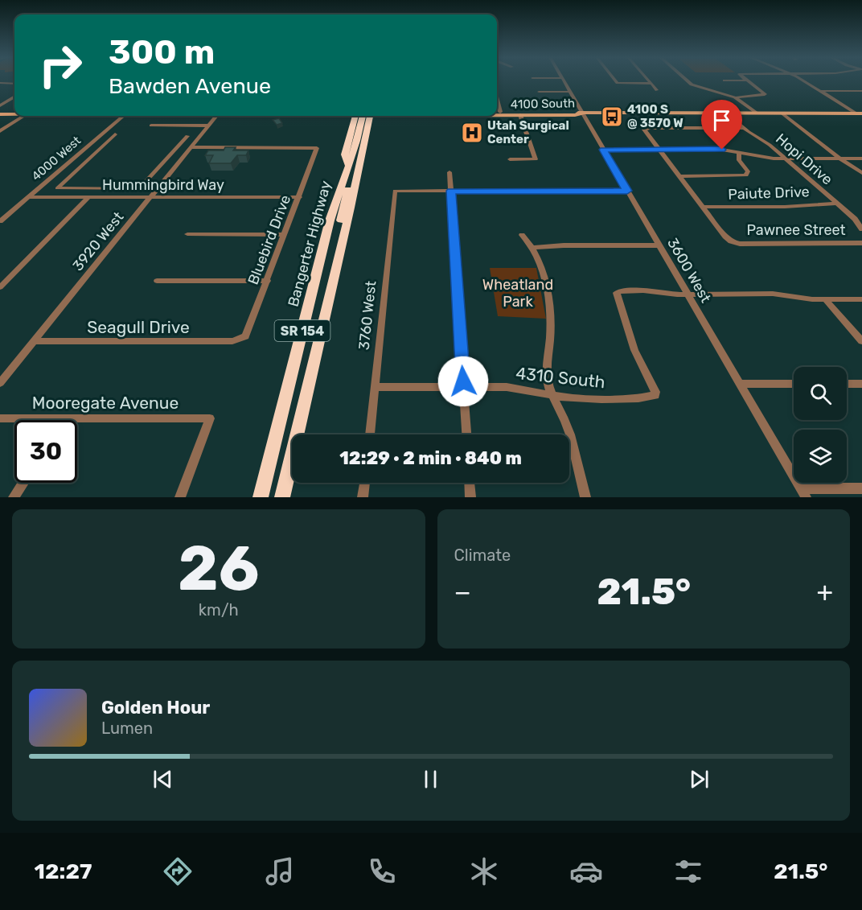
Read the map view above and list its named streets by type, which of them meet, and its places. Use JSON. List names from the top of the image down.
{
  "streets": {
    "highway": ["Bangerter Highway", "SR 154"],
    "main road": ["4100 South"],
    "street": [
      "4000 West",
      "Hopi Drive",
      "Hummingbird Way",
      "Paiute Drive",
      "Pawnee Street",
      "Bluebird Drive",
      "3920 West",
      "3600 West",
      "3760 West",
      "Seagull Drive",
      "4310 South",
      "Mooregate Avenue"
    ]
  },
  "crossings": [
    ["4100 South", "3920 West"],
    ["4100 South", "3600 West"],
    ["4000 West", "Hummingbird Way"],
    ["Hopi Drive", "Paiute Drive"],
    ["Hummingbird Way", "Bluebird Drive"],
    ["Hummingbird Way", "3920 West"],
    ["Paiute Drive", "Pawnee Street"],
    ["Bluebird Drive", "3920 West"],
    ["Bluebird Drive", "Seagull Drive"],
    ["3920 West", "Seagull Drive"],
    ["3600 West", "4310 South"],
    ["3760 West", "4310 South"]
  ],
  "parks": ["Wheatland Park"],
  "places": {
    "bus stop": ["4100 S @ 3570 W"],
    "hospital": ["Utah Surgical Center"]
  },
  "page": {
    "turn": ["300 m", "Bawden Avenue"],
    "limit": "30",
    "trip": "12:29 · 2 min · 840 m",
    "tile": [
      ["26", "km/h"],
      "Climate"
    ],
    "heat": ["−", "21.5°", "+"],
    "song": ["Golden Hour", "Lumen"],
    "tabs": ["12:27", "21.5°"]
  }
}
